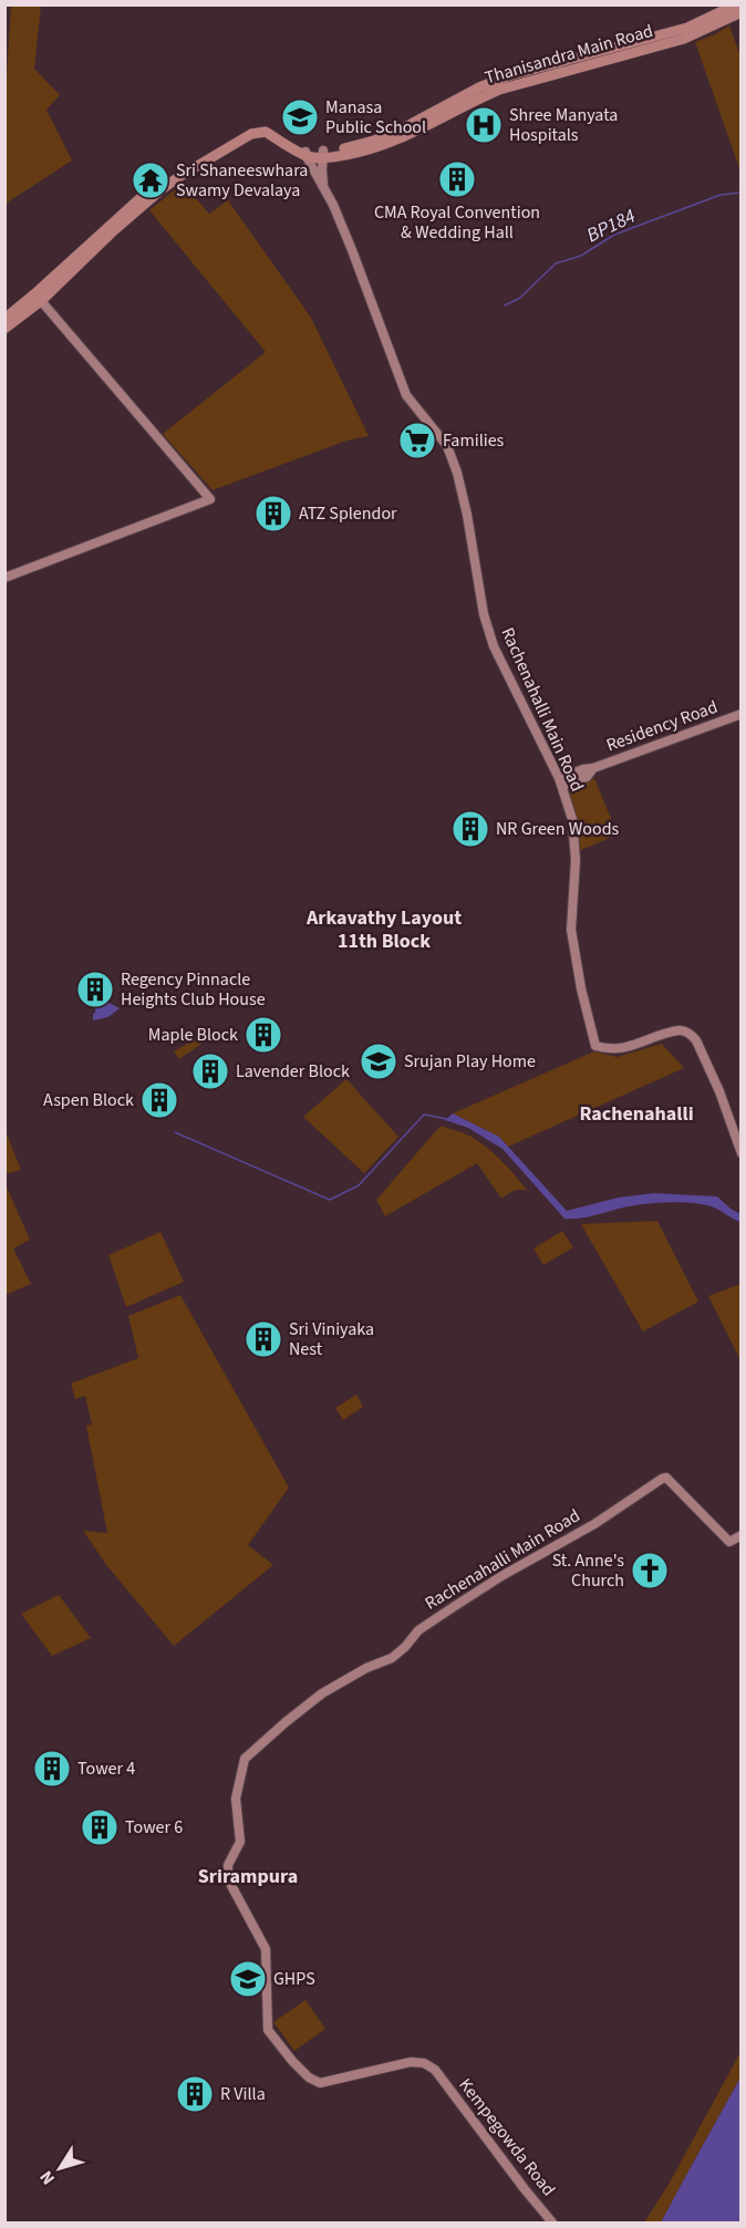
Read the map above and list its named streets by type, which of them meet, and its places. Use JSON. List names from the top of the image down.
{
  "streets": {
    "main road": ["Thanisandra Main Road"],
    "street": ["Rachenahalli Main Road", "Residency Road", "Kempegowda Road"]
  },
  "crossings": [
    ["Thanisandra Main Road", "Rachenahalli Main Road"],
    ["Rachenahalli Main Road", "Residency Road"],
    ["Rachenahalli Main Road", "Kempegowda Road"]
  ],
  "districts": ["Arkavathy Layout 11th Block", "Rachenahalli", "Srirampura"],
  "water": ["BP184"],
  "places": {
    "school or university": ["Manasa Public School", "Srujan Play Home", "GHPS"],
    "hospital": ["Shree Manyata Hospitals"],
    "building": [
      "CMA Royal Convention & Wedding Hall",
      "ATZ Splendor",
      "NR Green Woods",
      "Regency Pinnacle Heights Club House",
      "Maple Block",
      "Lavender Block",
      "Aspen Block",
      "Sri Viniyaka Nest",
      "Tower 4",
      "Tower 6",
      "R Villa"
    ],
    "temple": ["Sri Shaneeswhara Swamy Devalaya"],
    "supermarket": ["Families"],
    "church": ["St. Anne's Church"]
  },
  "north": "bottom left"
}
